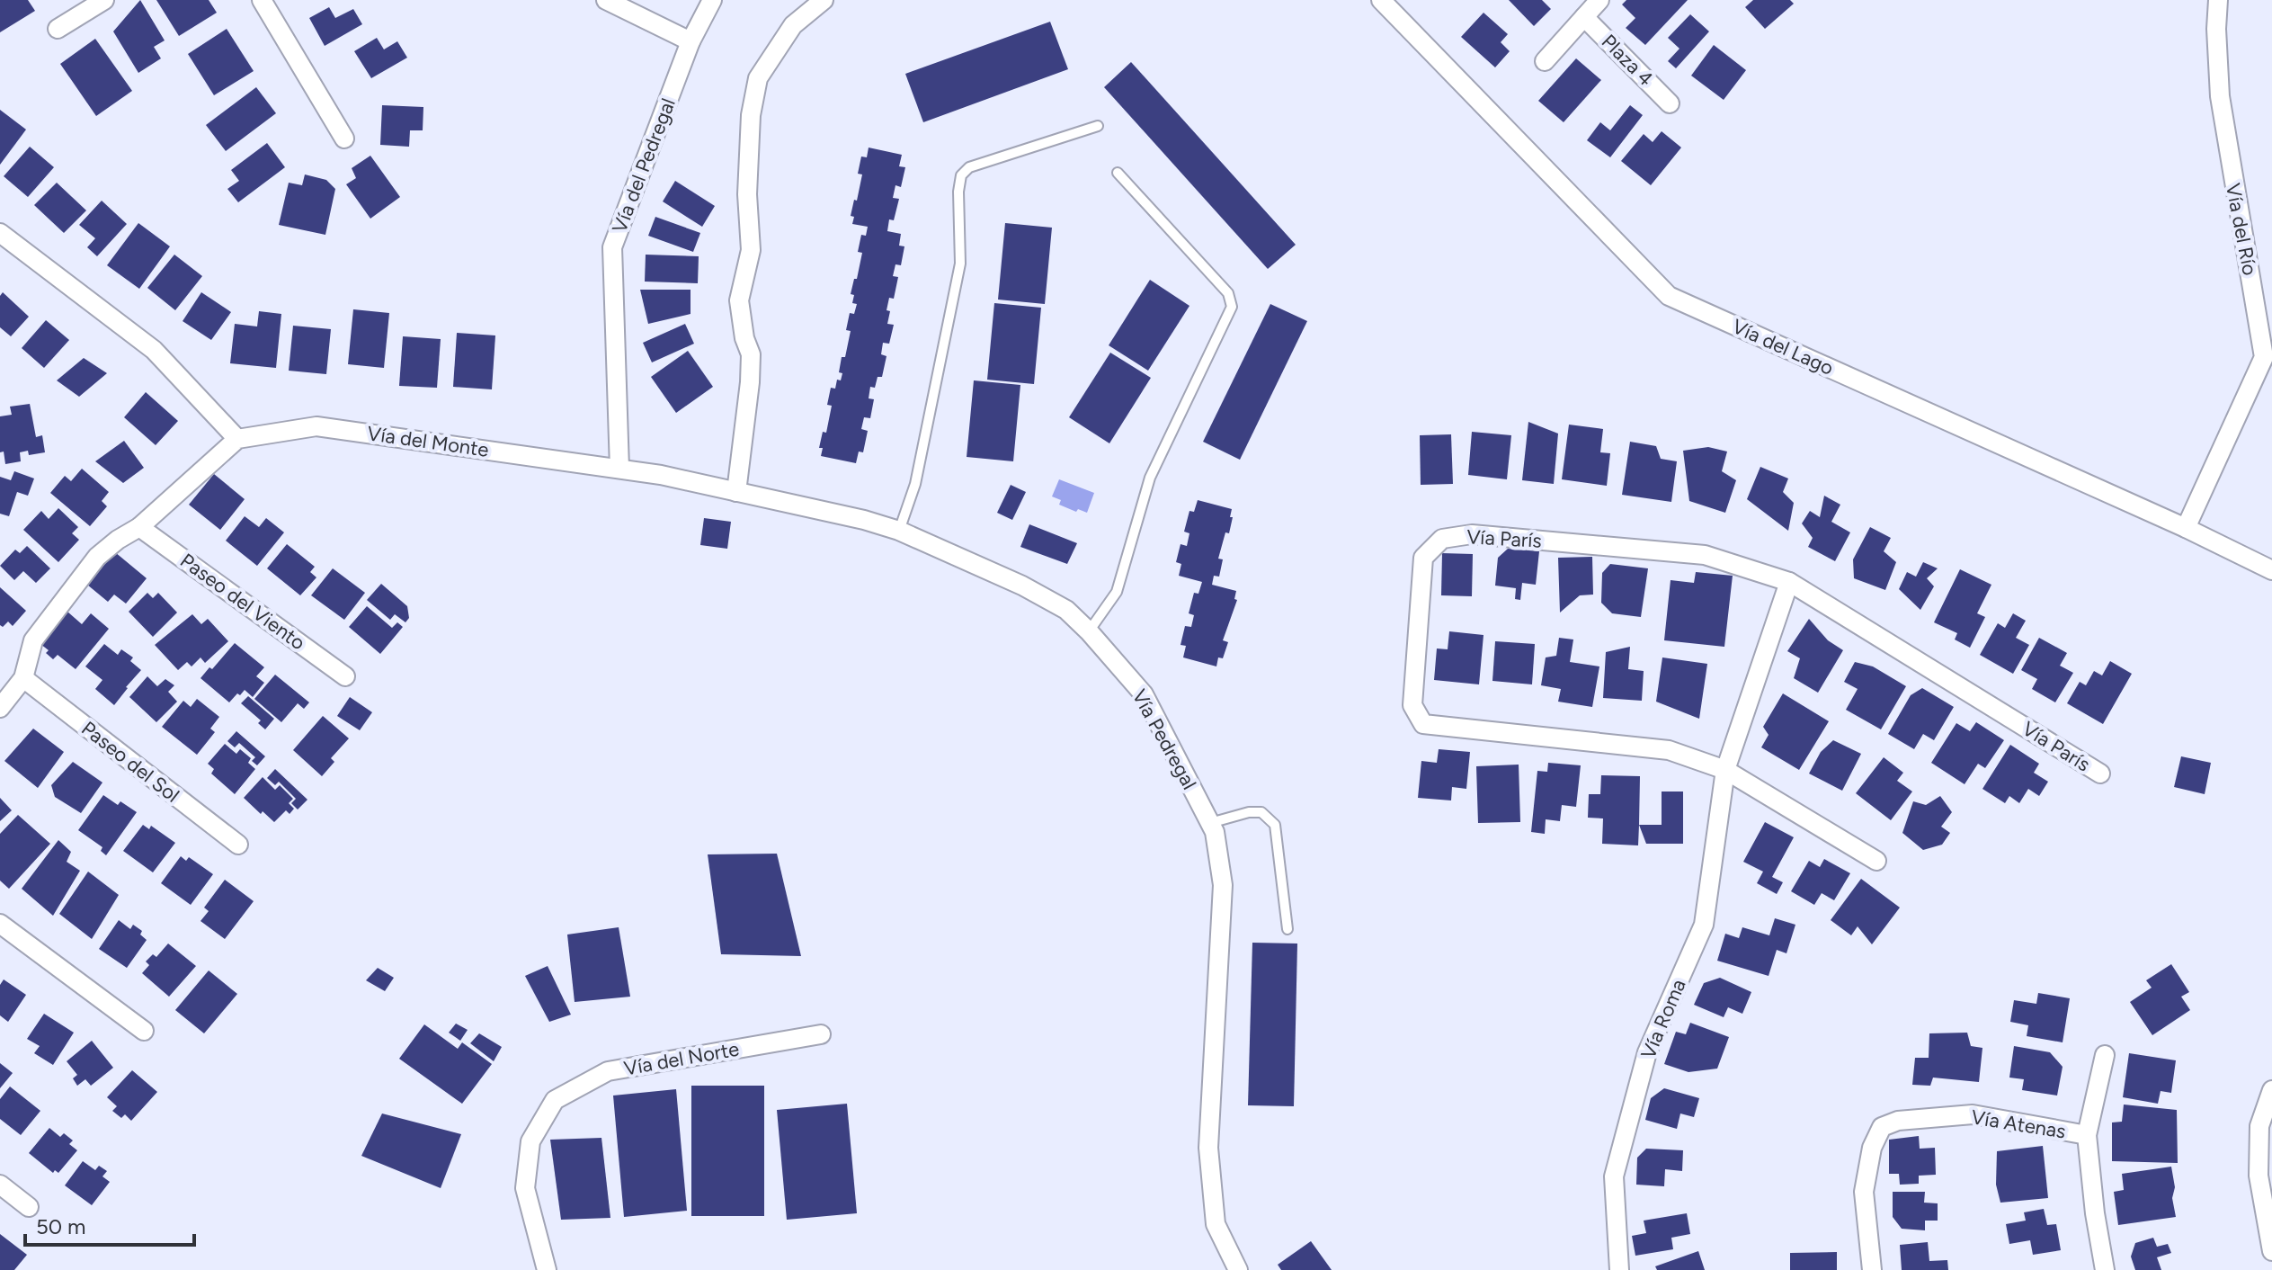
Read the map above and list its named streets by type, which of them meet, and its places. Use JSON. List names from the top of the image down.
{
  "streets": {
    "street": [
      "Plaza 4",
      "Vía del Pedregal",
      "Vía del Río",
      "Vía del Lago",
      "Vía del Monte",
      "Vía París",
      "Paseo del Viento",
      "Vía Pedregal",
      "Paseo del Sol",
      "Vía Roma",
      "Vía del Norte",
      "Vía Atenas"
    ]
  },
  "crossings": [
    ["Vía del Pedregal", "Vía del Monte"],
    ["Vía del Pedregal", "Vía Pedregal"],
    ["Vía del Río", "Vía del Lago"],
    ["Vía del Monte", "Vía Pedregal"],
    ["Vía París", "Vía Roma"]
  ],
  "scale_bar": "50 m"
}
